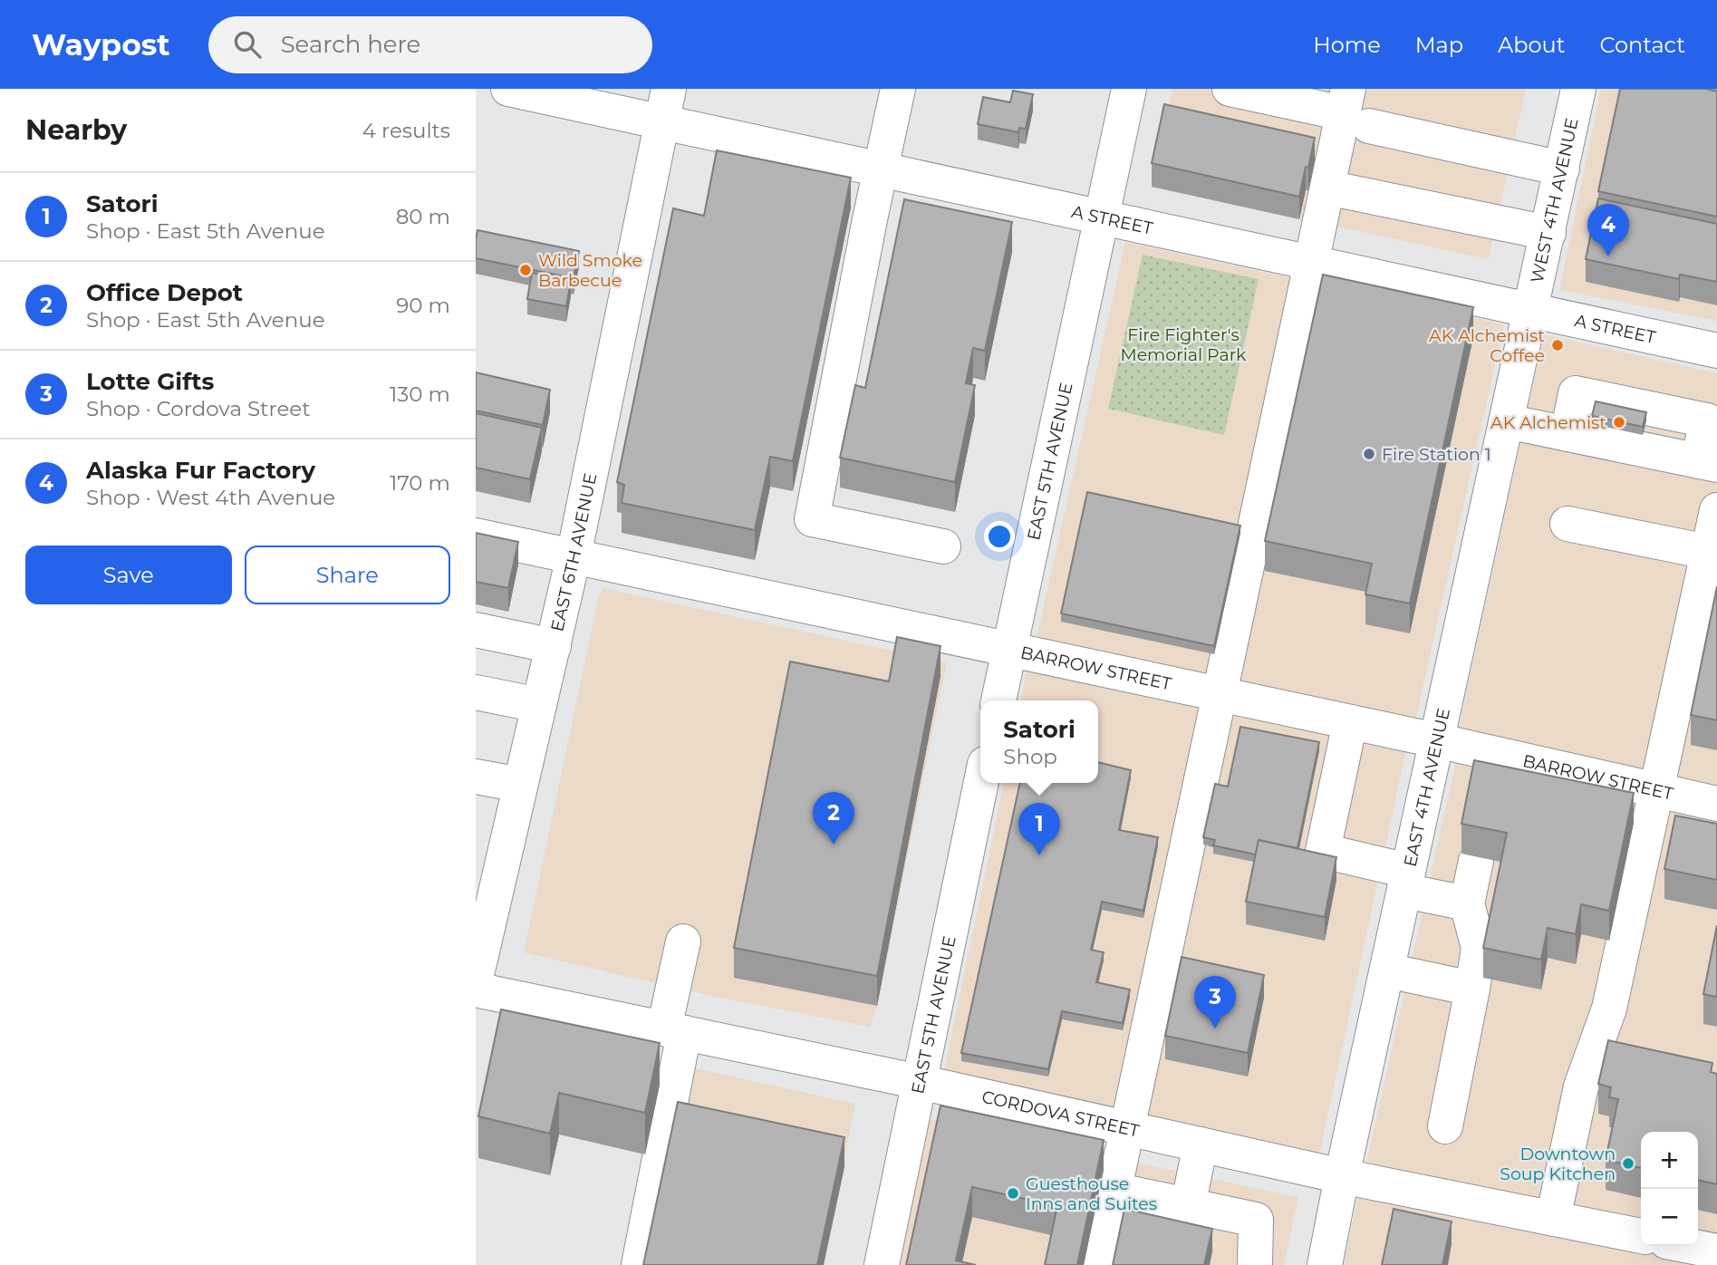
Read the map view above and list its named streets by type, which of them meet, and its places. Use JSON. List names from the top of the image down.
{
  "streets": {
    "main road": [
      "WEST 4TH AVENUE",
      "A STREET",
      "EAST 5TH AVENUE",
      "EAST 6TH AVENUE",
      "BARROW STREET",
      "EAST 4TH AVENUE",
      "CORDOVA STREET"
    ]
  },
  "crossings": [
    ["WEST 4TH AVENUE", "A STREET"],
    ["WEST 4TH AVENUE", "EAST 4TH AVENUE"],
    ["A STREET", "EAST 5TH AVENUE"],
    ["A STREET", "EAST 6TH AVENUE"],
    ["A STREET", "EAST 4TH AVENUE"],
    ["EAST 5TH AVENUE", "BARROW STREET"],
    ["EAST 5TH AVENUE", "CORDOVA STREET"],
    ["EAST 6TH AVENUE", "BARROW STREET"],
    ["BARROW STREET", "EAST 4TH AVENUE"],
    ["EAST 4TH AVENUE", "CORDOVA STREET"]
  ],
  "parks": ["Fire Fighter's Memorial Park"],
  "places": [
    "Wild Smoke Barbecue",
    "AK Alchemist Coffee",
    "AK Alchemist",
    "Fire Station 1",
    "Downtown Soup Kitchen",
    "Guesthouse Inns and Suites"
  ],
  "page": {
    "header": "Waypost",
    "search": "Search here",
    "nav": [
      "Home",
      "Map",
      "About",
      "Contact"
    ],
    "heading": ["Nearby", "4 results"],
    "list": [
      {
        "mark": "1",
        "name": "Satori",
        "note": "Shop · East 5th Avenue",
        "value": "80 m"
      },
      {
        "mark": "2",
        "name": "Office Depot",
        "note": "Shop · East 5th Avenue",
        "value": "90 m"
      },
      {
        "mark": "3",
        "name": "Lotte Gifts",
        "note": "Shop · Cordova Street",
        "value": "130 m"
      },
      {
        "mark": "4",
        "name": "Alaska Fur Factory",
        "note": "Shop · West 4th Avenue",
        "value": "170 m"
      }
    ],
    "pins": [
      "4",
      "2",
      "1",
      "3"
    ],
    "buttons": ["Save", "Share"],
    "popup": ["Satori", "Shop"],
    "map_buttons": ["+", "−"]
  }
}
